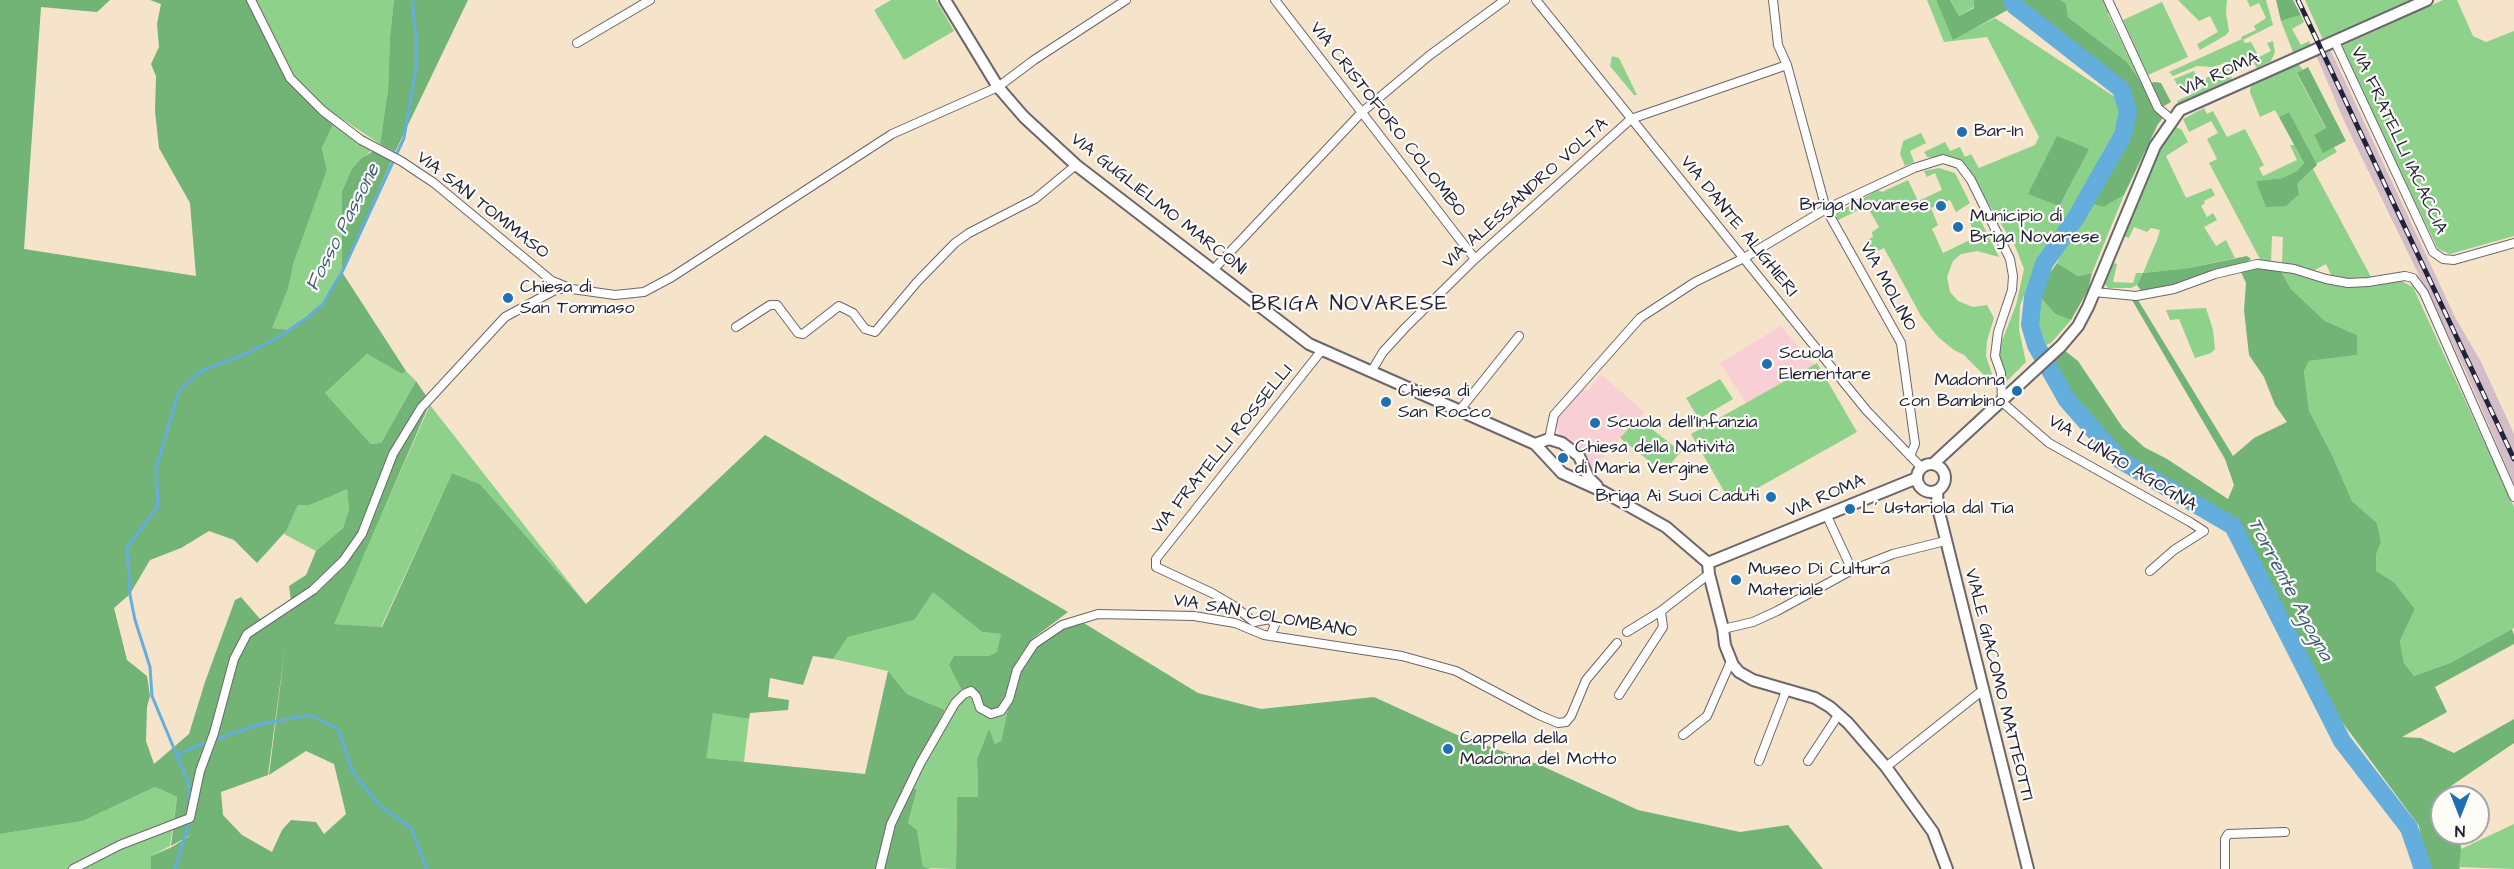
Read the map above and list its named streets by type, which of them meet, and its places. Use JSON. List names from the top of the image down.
{
  "streets": {
    "street": [
      "VIA ROMA",
      "VIA CRISTOFORO COLOMBO",
      "VIA FRATELLI IACACCIA",
      "VIA ALESSANDRO VOLTA",
      "VIA GUGLIELMO MARCONI",
      "VIA SAN TOMMASO",
      "VIA DANTE ALIGHIERI",
      "VIA MOLINO",
      "VIA FRATELLI ROSSELLI",
      "VIA LUNGO AGOGNA",
      "VIA SAN COLOMBANO",
      "VIALE GIACOMO MATTEOTTI"
    ]
  },
  "crossings": [
    ["VIA ROMA", "VIA FRATELLI IACACCIA"],
    ["VIA ROMA", "VIA GUGLIELMO MARCONI"],
    ["VIA ROMA", "VIA DANTE ALIGHIERI"],
    ["VIA ROMA", "VIA LUNGO AGOGNA"],
    ["VIA ROMA", "VIALE GIACOMO MATTEOTTI"],
    ["VIA CRISTOFORO COLOMBO", "VIA ALESSANDRO VOLTA"],
    ["VIA ALESSANDRO VOLTA", "VIA GUGLIELMO MARCONI"],
    ["VIA ALESSANDRO VOLTA", "VIA DANTE ALIGHIERI"],
    ["VIA GUGLIELMO MARCONI", "VIA SAN TOMMASO"],
    ["VIA GUGLIELMO MARCONI", "VIA FRATELLI ROSSELLI"],
    ["VIA DANTE ALIGHIERI", "VIA MOLINO"],
    ["VIA DANTE ALIGHIERI", "VIALE GIACOMO MATTEOTTI"],
    ["VIA FRATELLI ROSSELLI", "VIA SAN COLOMBANO"]
  ],
  "districts": ["BRIGA NOVARESE"],
  "water": ["Fosso Passone", "Torrente Agogna"],
  "places": [
    "Bar-In",
    "Briga Novarese",
    "Municipio di Briga Novarese",
    "Chiesa di San Tommaso",
    "Scuola Elementare",
    "Madonna con Bambino",
    "Chiesa di San Rocco",
    "Scuola dell'Infanzia",
    "Chiesa della Natività di Maria Vergine",
    "Briga Ai Suoi Caduti",
    "L' Ustariola dal Tia",
    "Museo Di Cultura Materiale",
    "Cappella della Madonna del Motto"
  ],
  "north": "bottom"
}
